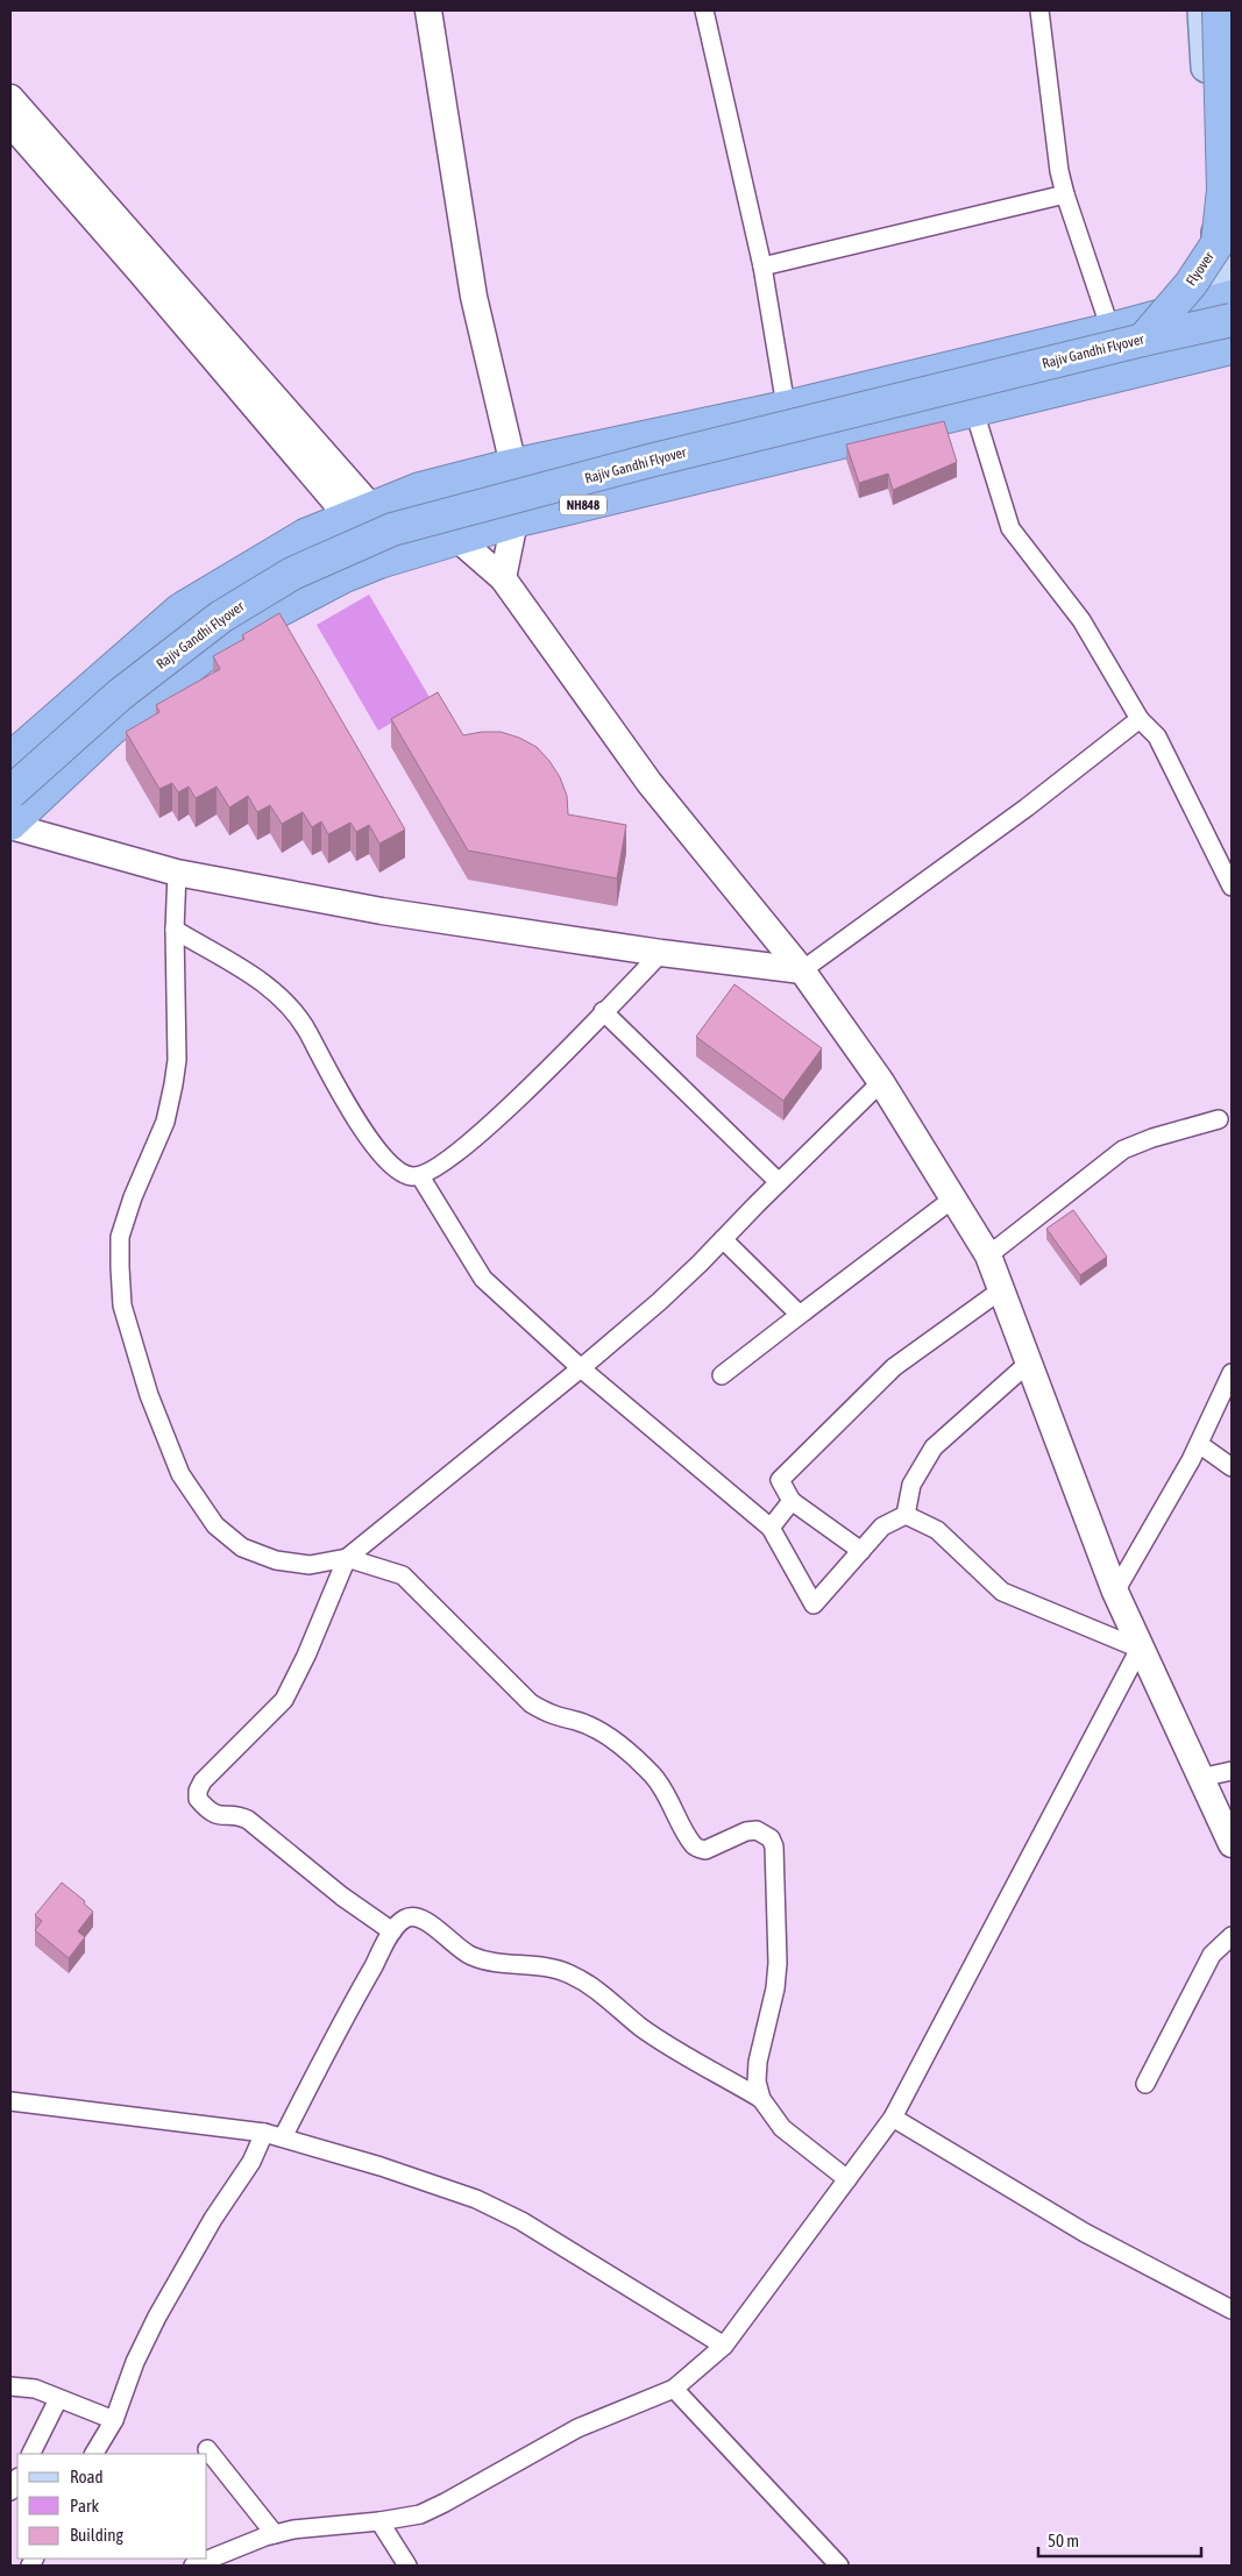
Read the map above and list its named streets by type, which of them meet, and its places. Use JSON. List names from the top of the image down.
{
  "streets": {
    "highway": ["Flyover", "Rajiv Gandhi Flyover", "NH848"]
  },
  "crossings": [
    ["Flyover", "Rajiv Gandhi Flyover"],
    ["Rajiv Gandhi Flyover", "NH848"]
  ],
  "legend": ["Road", "Park", "Building"],
  "scale_bar": "50 m"
}
